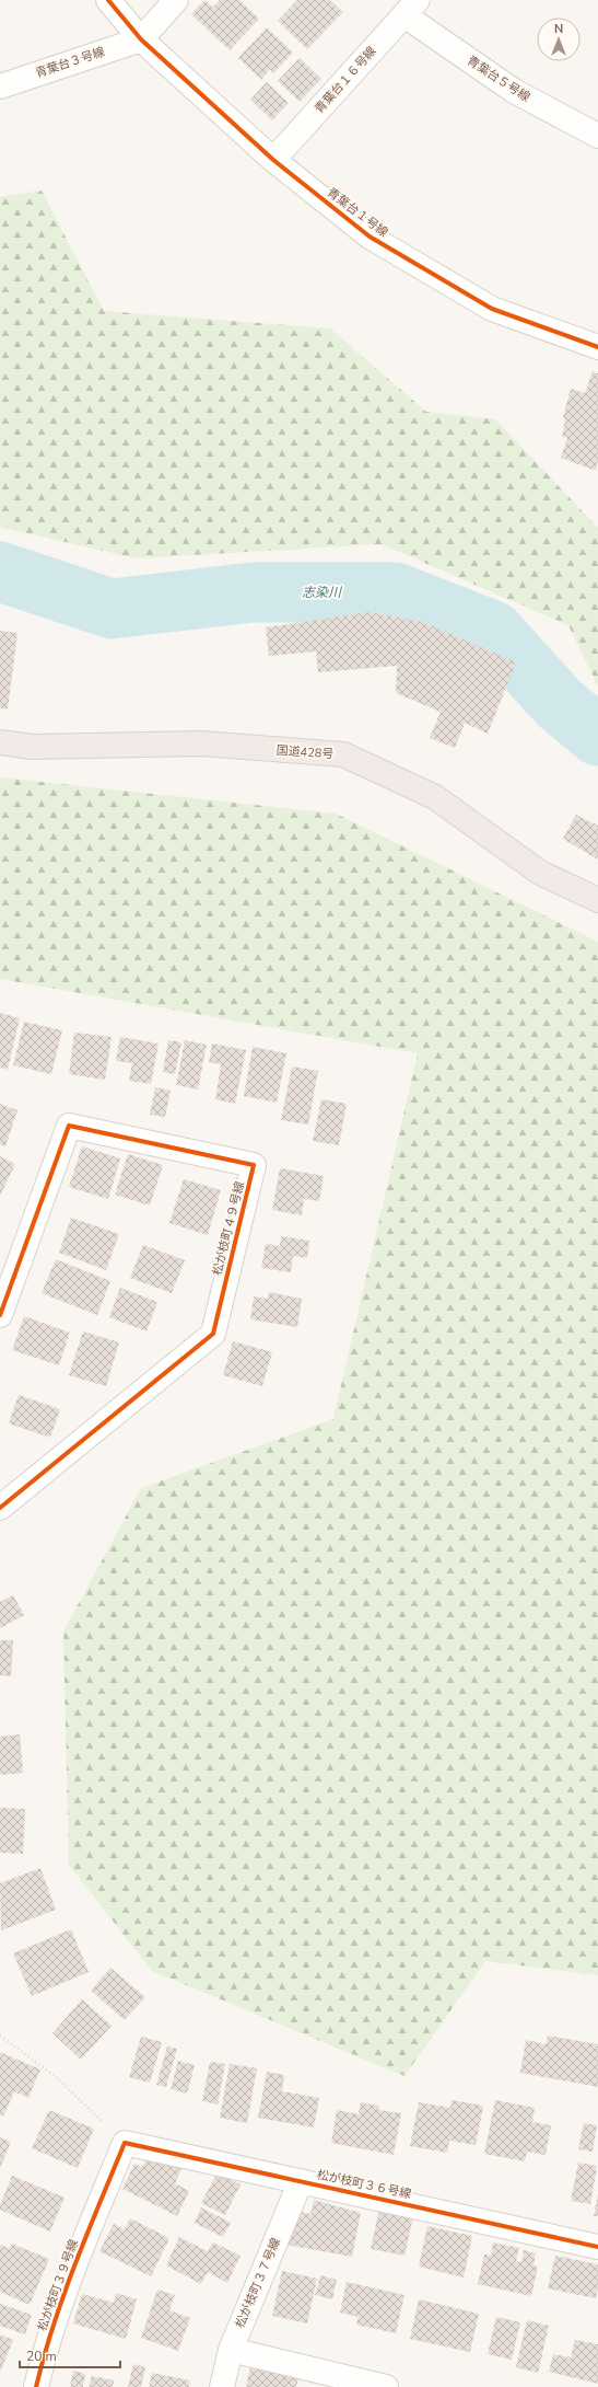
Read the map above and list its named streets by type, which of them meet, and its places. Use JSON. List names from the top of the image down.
{
  "streets": {
    "highway": ["国道428号"],
    "street": [
      "青葉台３号線",
      "青葉台５号線",
      "青葉台１６号線",
      "青葉台１号線",
      "松が枝町４９号線",
      "松が枝町３６号線",
      "松が枝町３７号線",
      "松が枝町３９号線"
    ]
  },
  "crossings": [
    ["青葉台３号線", "青葉台１号線"],
    ["青葉台５号線", "青葉台１６号線"],
    ["青葉台１６号線", "青葉台１号線"],
    ["松が枝町３６号線", "松が枝町３７号線"],
    ["松が枝町３６号線", "松が枝町３９号線"]
  ],
  "water": ["志染川"],
  "scale_bar": "20 m",
  "north": "top"
}
